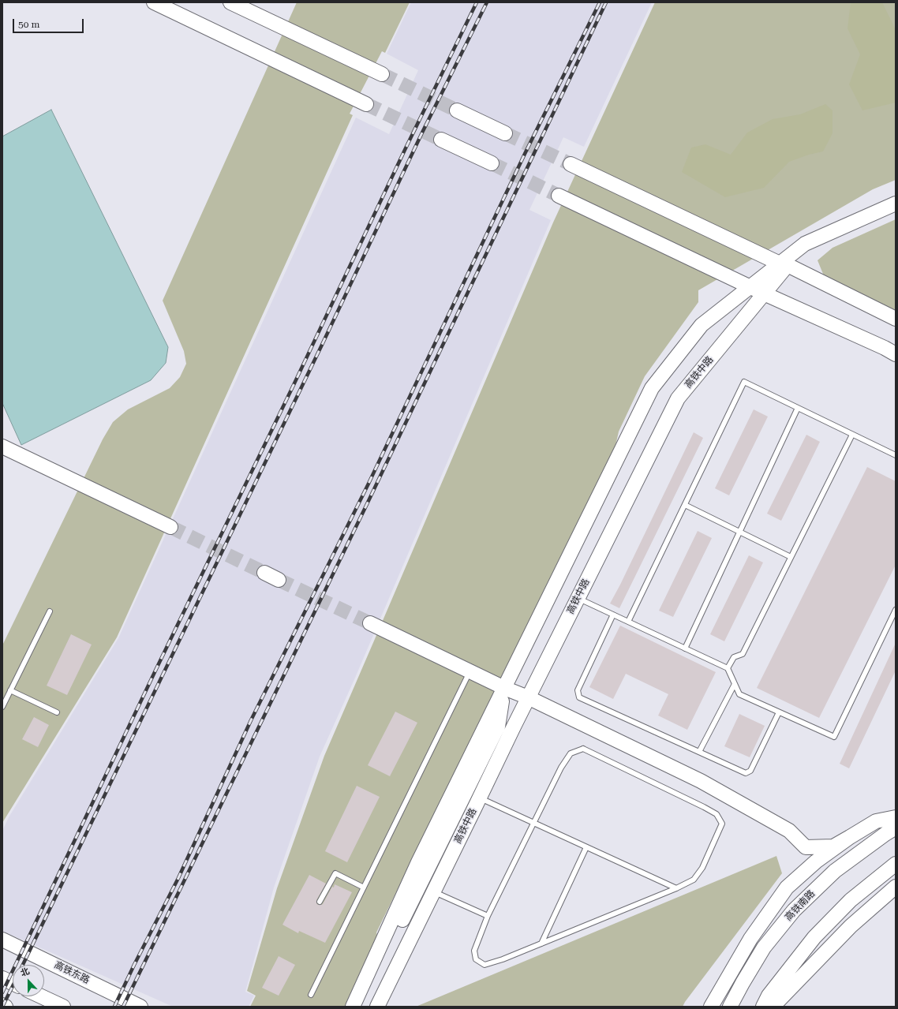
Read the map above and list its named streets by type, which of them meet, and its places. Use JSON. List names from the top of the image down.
{
  "streets": {
    "street": ["高铁中路", "高铁南路", "高铁东路"]
  },
  "scale_bar": "50 m",
  "north": "top"
}
